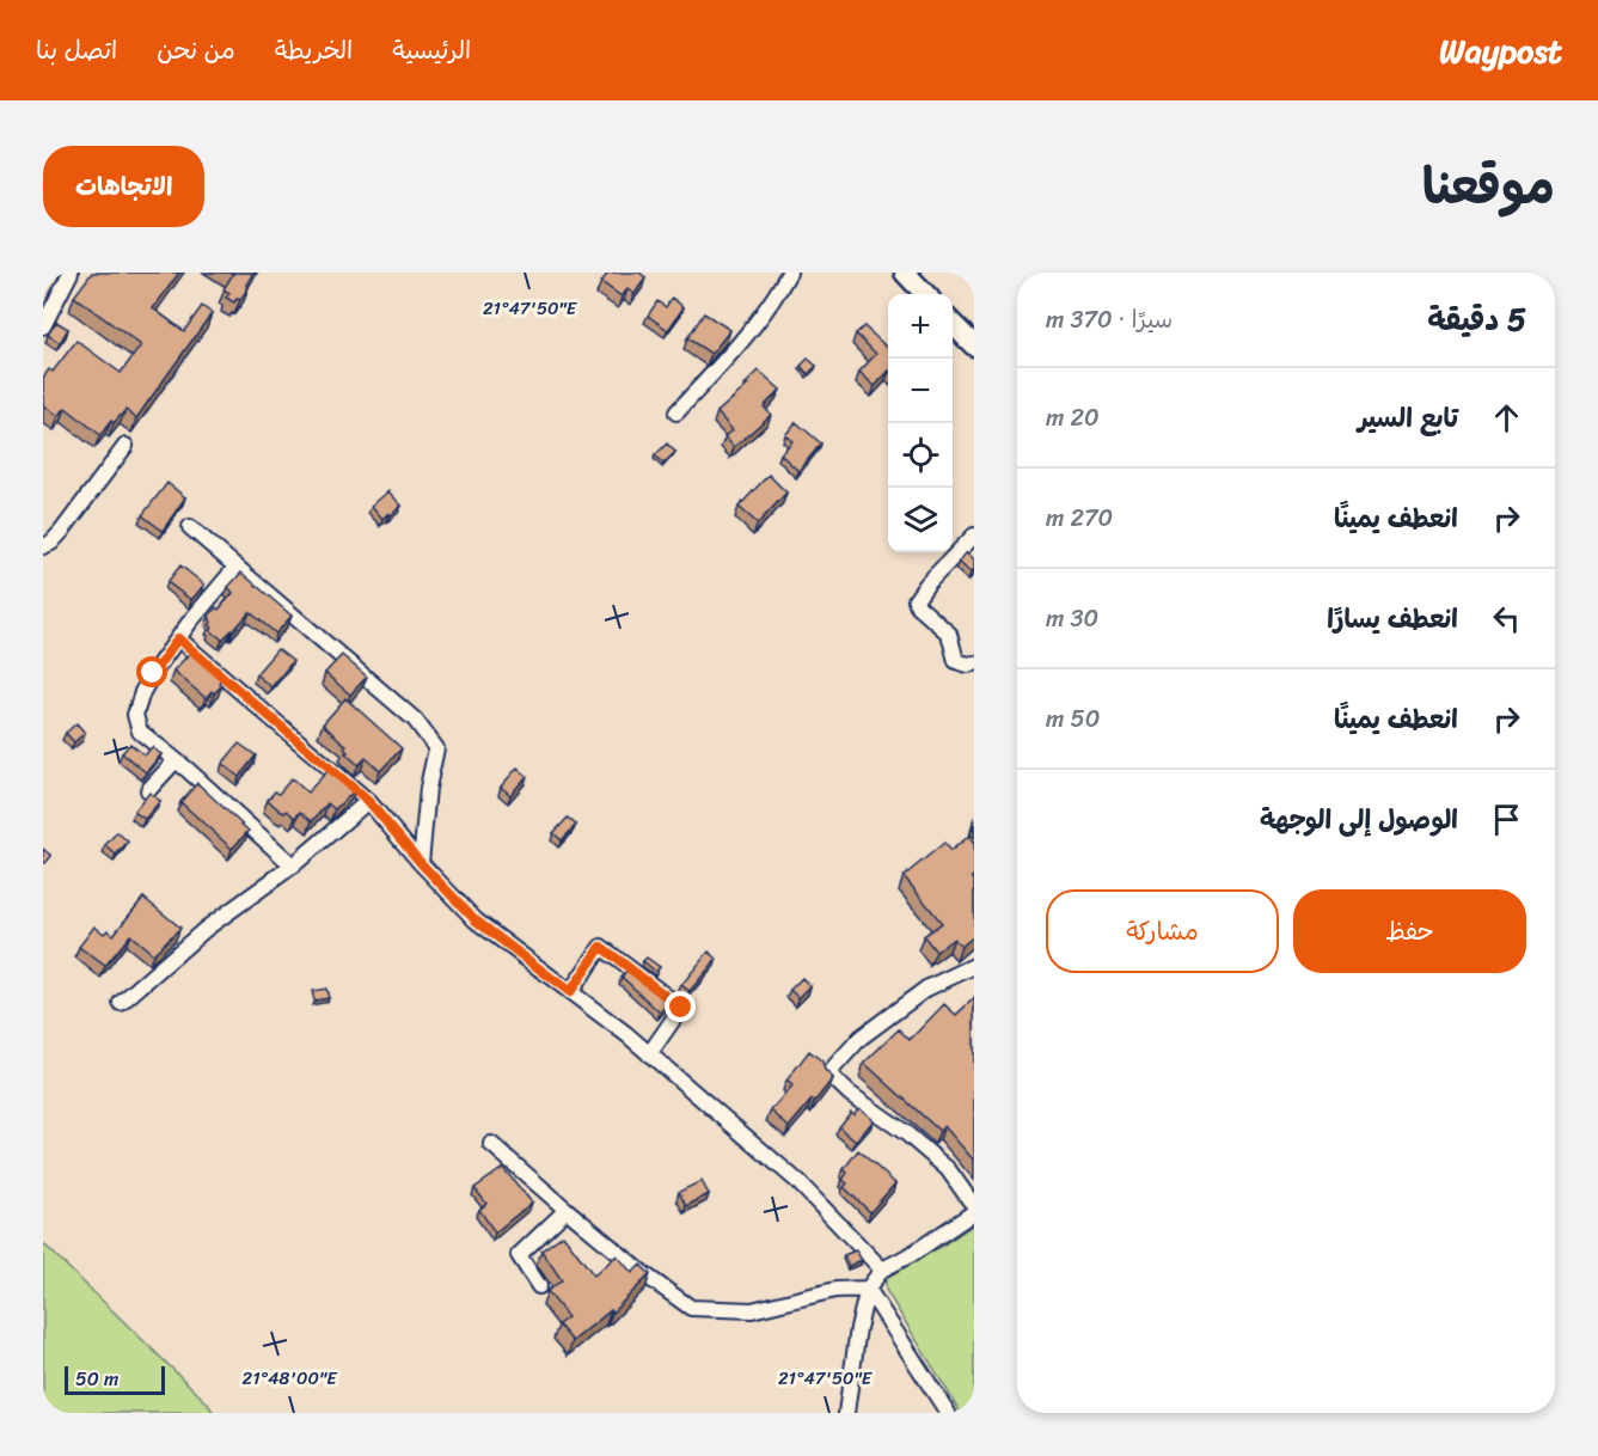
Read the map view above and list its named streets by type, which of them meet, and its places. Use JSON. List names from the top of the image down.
{
  "scale_bar": "50 m",
  "page": {
    "header": "Waypost",
    "nav": [
      "الرئيسية",
      "الخريطة",
      "من نحن",
      "اتصل بنا"
    ],
    "title": "موقعنا",
    "buttons": [
      "الاتجاهات",
      ["حفظ", "مشاركة"]
    ],
    "heading": ["5 دقيقة", "سيرًا · 370 m"],
    "map_buttons": ["+", "−"],
    "list": [
      ["تابع السير", "20 m"],
      ["انعطف يمينًا", "270 m"],
      ["انعطف يسارًا", "30 m"],
      ["انعطف يمينًا", "50 m"],
      "الوصول إلى الوجهة"
    ],
    "scale": "50 m"
  },
  "coordinates": ["21°47'50\"E", "21°48'00\"E"]
}
